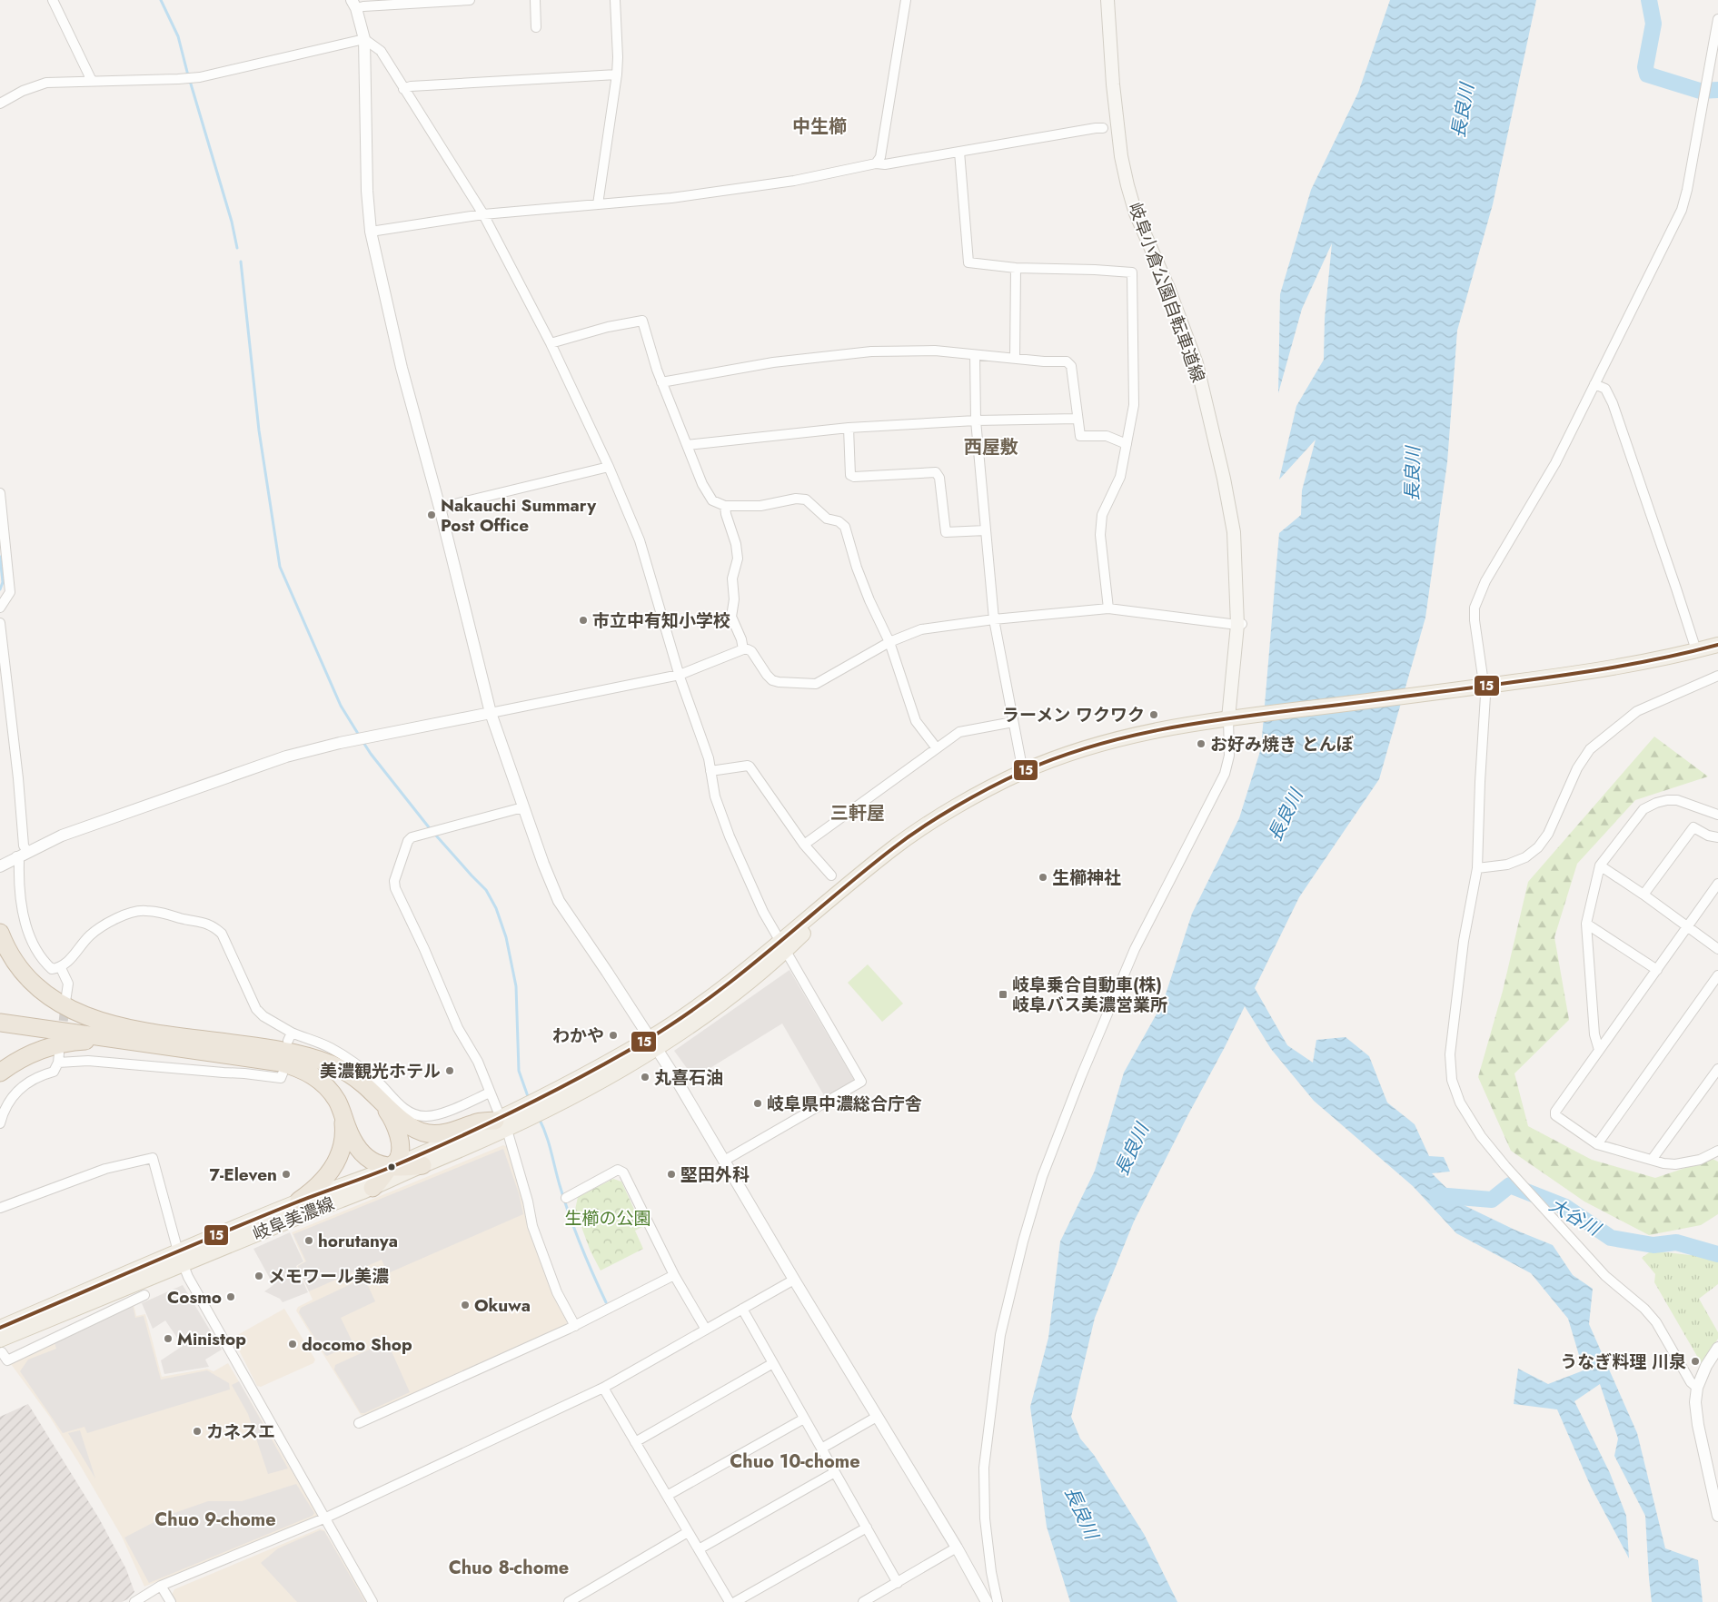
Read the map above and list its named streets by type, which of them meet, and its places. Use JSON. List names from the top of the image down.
{
  "streets": {
    "main road": ["岐阜小倉公園自転車道線", "岐阜美濃線"]
  },
  "crossings": [
    ["岐阜小倉公園自転車道線", "岐阜美濃線"]
  ],
  "districts": [
    "中生櫛",
    "西屋敷",
    "三軒屋",
    "Chuo 10-chome",
    "Chuo 9-chome",
    "Chuo 8-chome"
  ],
  "water": ["長良川", "大谷川"],
  "parks": ["生櫛の公園"],
  "places": {
    "other": [
      "Nakauchi Summary Post Office",
      "市立中有知小学校",
      "ラーメン ワクワク",
      "お好み焼き とんぼ",
      "生櫛神社",
      "わかや",
      "美濃観光ホテル",
      "丸喜石油",
      "岐阜県中濃総合庁舎",
      "7-Eleven",
      "堅田外科",
      "horutanya",
      "メモワール美濃",
      "Cosmo",
      "Okuwa",
      "Ministop",
      "docomo Shop",
      "うなぎ料理 川泉",
      "カネスエ"
    ],
    "transit": ["岐阜乗合自動車(株) 岐阜バス美濃営業所"]
  },
  "lines": ["transit line 15"]
}
